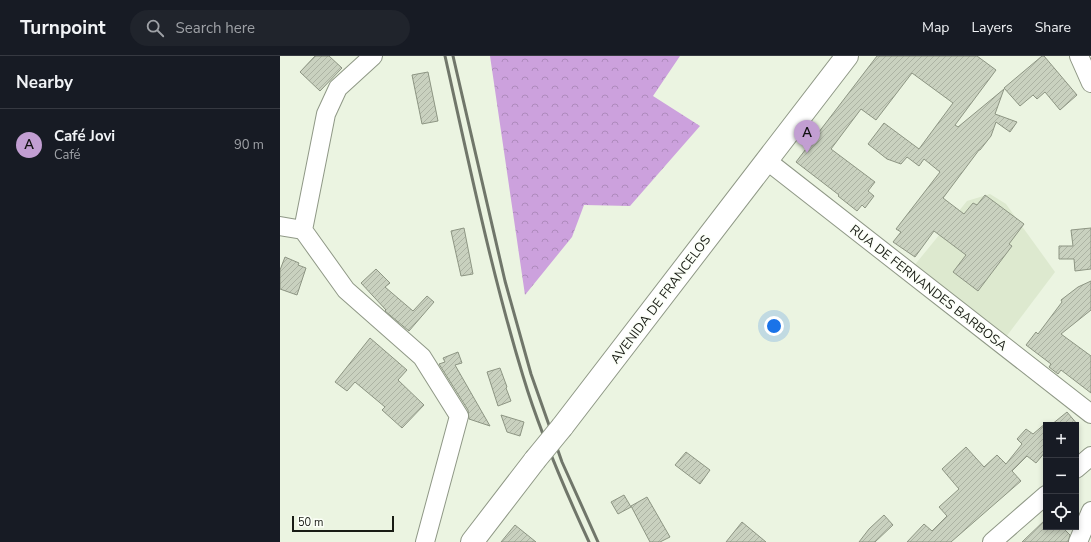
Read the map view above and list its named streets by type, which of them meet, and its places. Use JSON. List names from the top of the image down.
{
  "streets": {
    "main road": ["AVENIDA DE FRANCELOS"],
    "street": ["RUA DE FERNANDES BARBOSA"]
  },
  "crossings": [
    ["RUA DE FERNANDES BARBOSA", "AVENIDA DE FRANCELOS"]
  ],
  "scale_bar": "50 m",
  "page": {
    "header": "Turnpoint",
    "search": "Search here",
    "nav": ["Map", "Layers", "Share"],
    "heading": "Nearby",
    "list": [
      {
        "mark": "A",
        "name": "Café Jovi",
        "note": "Café",
        "value": "90 m"
      }
    ],
    "pins": "A",
    "map_buttons": ["+", "−"],
    "scale": "50 m"
  }
}
